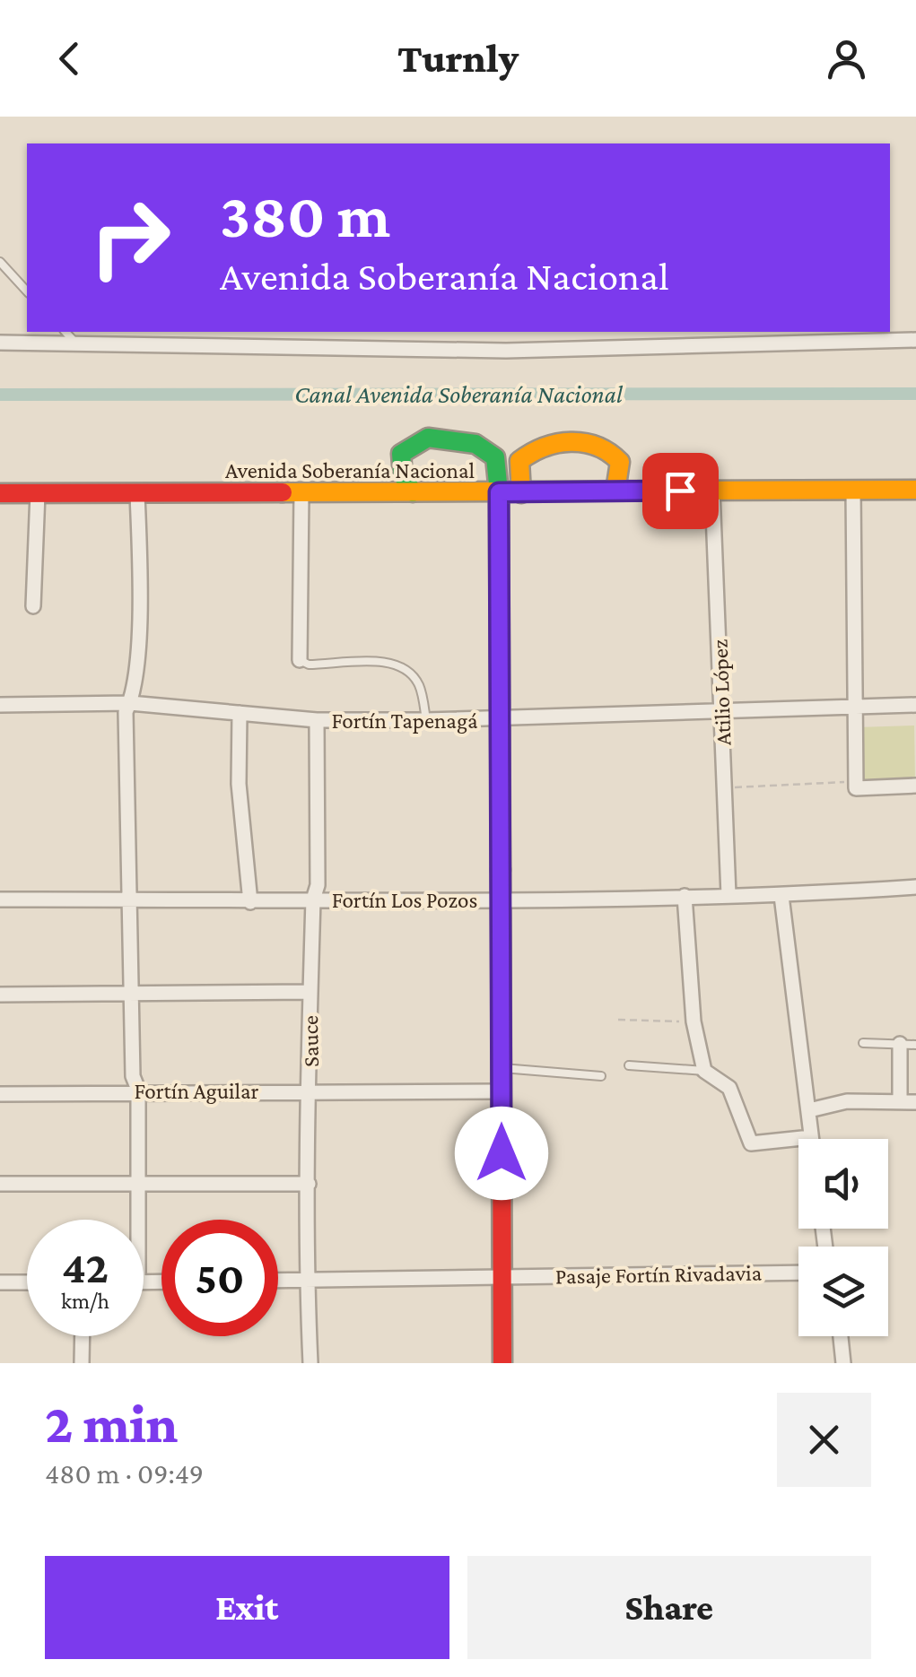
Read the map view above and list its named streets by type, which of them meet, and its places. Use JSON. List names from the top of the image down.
{
  "streets": {
    "main road": ["Avenida Soberanía Nacional"],
    "street": [
      "Atilio López",
      "Fortín Tapenagá",
      "Fortín Los Pozos",
      "Sauce",
      "Fortín Aguilar",
      "Pasaje Fortín Rivadavia"
    ]
  },
  "crossings": [
    ["Avenida Soberanía Nacional", "Atilio López"],
    ["Atilio López", "Fortín Tapenagá"],
    ["Atilio López", "Fortín Los Pozos"],
    ["Fortín Tapenagá", "Sauce"],
    ["Fortín Los Pozos", "Sauce"],
    ["Sauce", "Fortín Aguilar"],
    ["Sauce", "Pasaje Fortín Rivadavia"]
  ],
  "water": ["Canal Avenida Soberanía Nacional"],
  "page": {
    "header": "Turnly",
    "turn": ["380 m", "Avenida Soberanía Nacional"],
    "speed": "42 km/h",
    "limit": "50",
    "heading": ["2 min", "480 m · 09:49"],
    "buttons": ["Exit", "Share"]
  }
}
